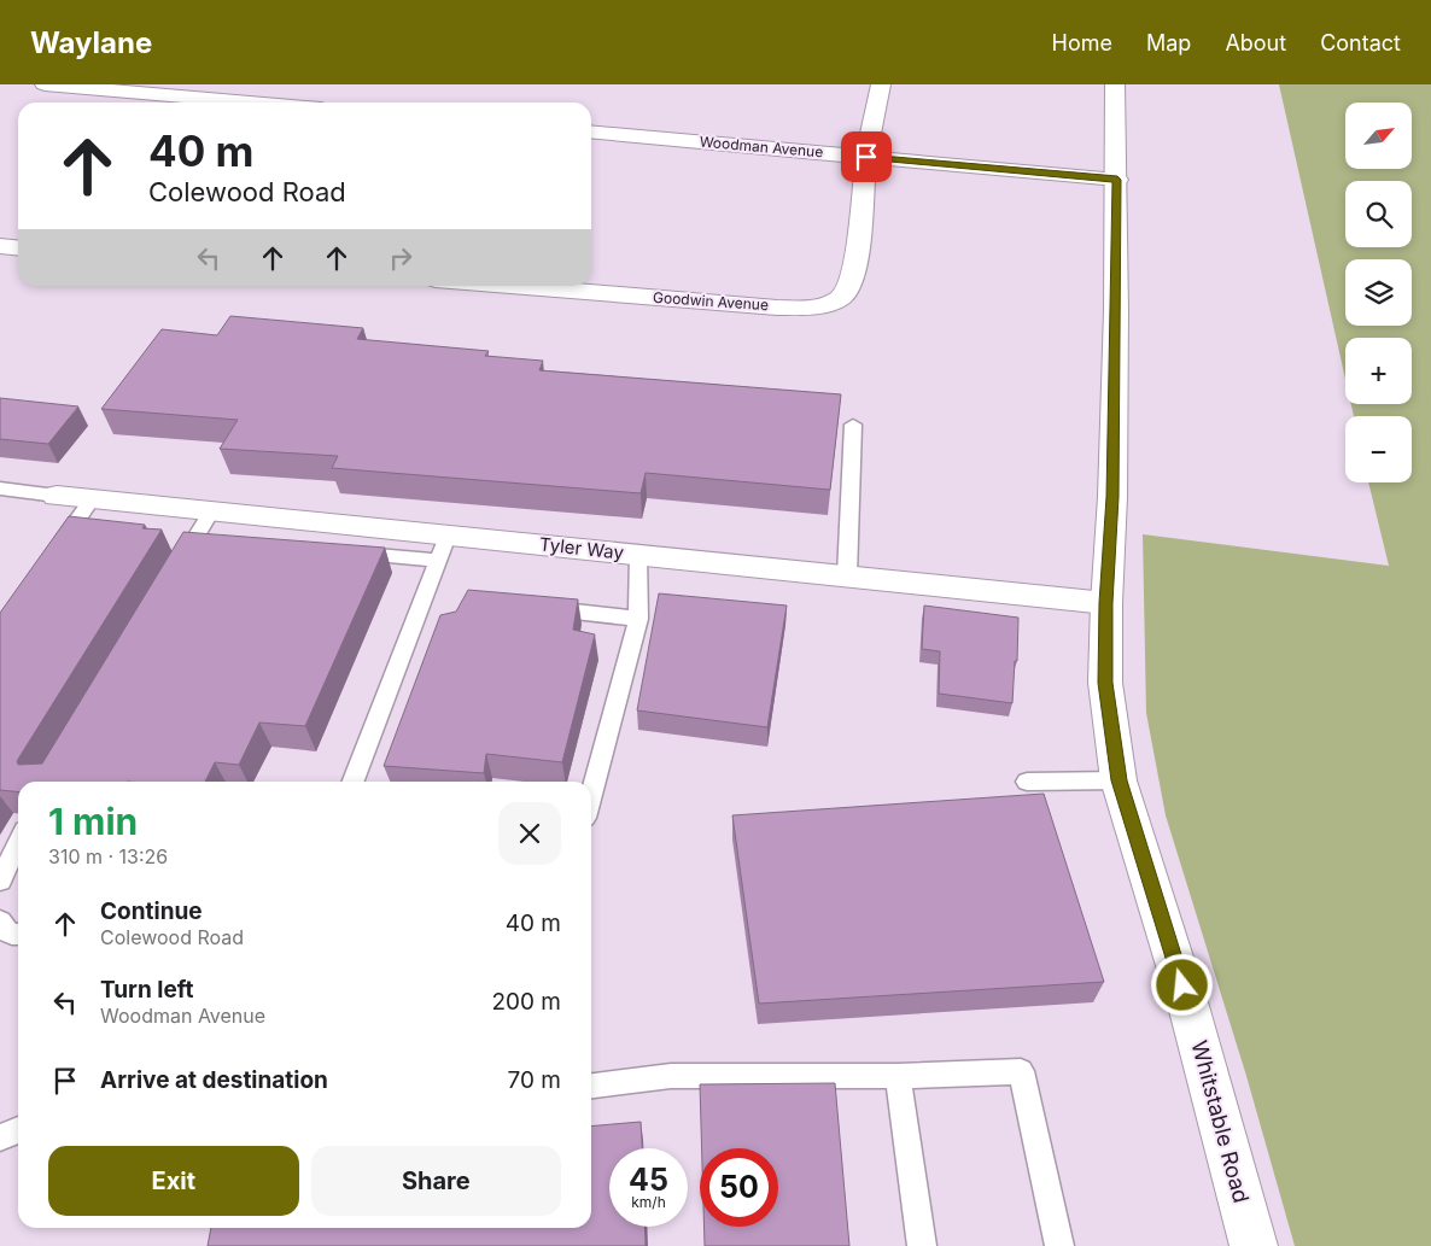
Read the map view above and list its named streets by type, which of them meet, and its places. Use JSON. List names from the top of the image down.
{
  "streets": {
    "street": [
      "Woodman Avenue",
      "Goodwin Avenue",
      "Tyler Way",
      "Whitstable Road"
    ]
  },
  "crossings": [
    ["Woodman Avenue", "Goodwin Avenue"],
    ["Woodman Avenue", "Whitstable Road"],
    ["Tyler Way", "Whitstable Road"]
  ],
  "north": "top right",
  "page": {
    "header": "Waylane",
    "nav": [
      "Home",
      "Map",
      "About",
      "Contact"
    ],
    "map_buttons": ["+", "−"],
    "turn": ["40 m", "Colewood Road"],
    "heading": ["1 min", "310 m · 13:26"],
    "list": [
      {
        "name": "Continue",
        "note": "Colewood Road",
        "value": "40 m"
      },
      {
        "name": "Turn left",
        "note": "Woodman Avenue",
        "value": "200 m"
      },
      {
        "name": "Arrive at destination",
        "value": "70 m"
      }
    ],
    "buttons": ["Exit", "Share"],
    "speed": "45 km/h",
    "limit": "50"
  }
}
